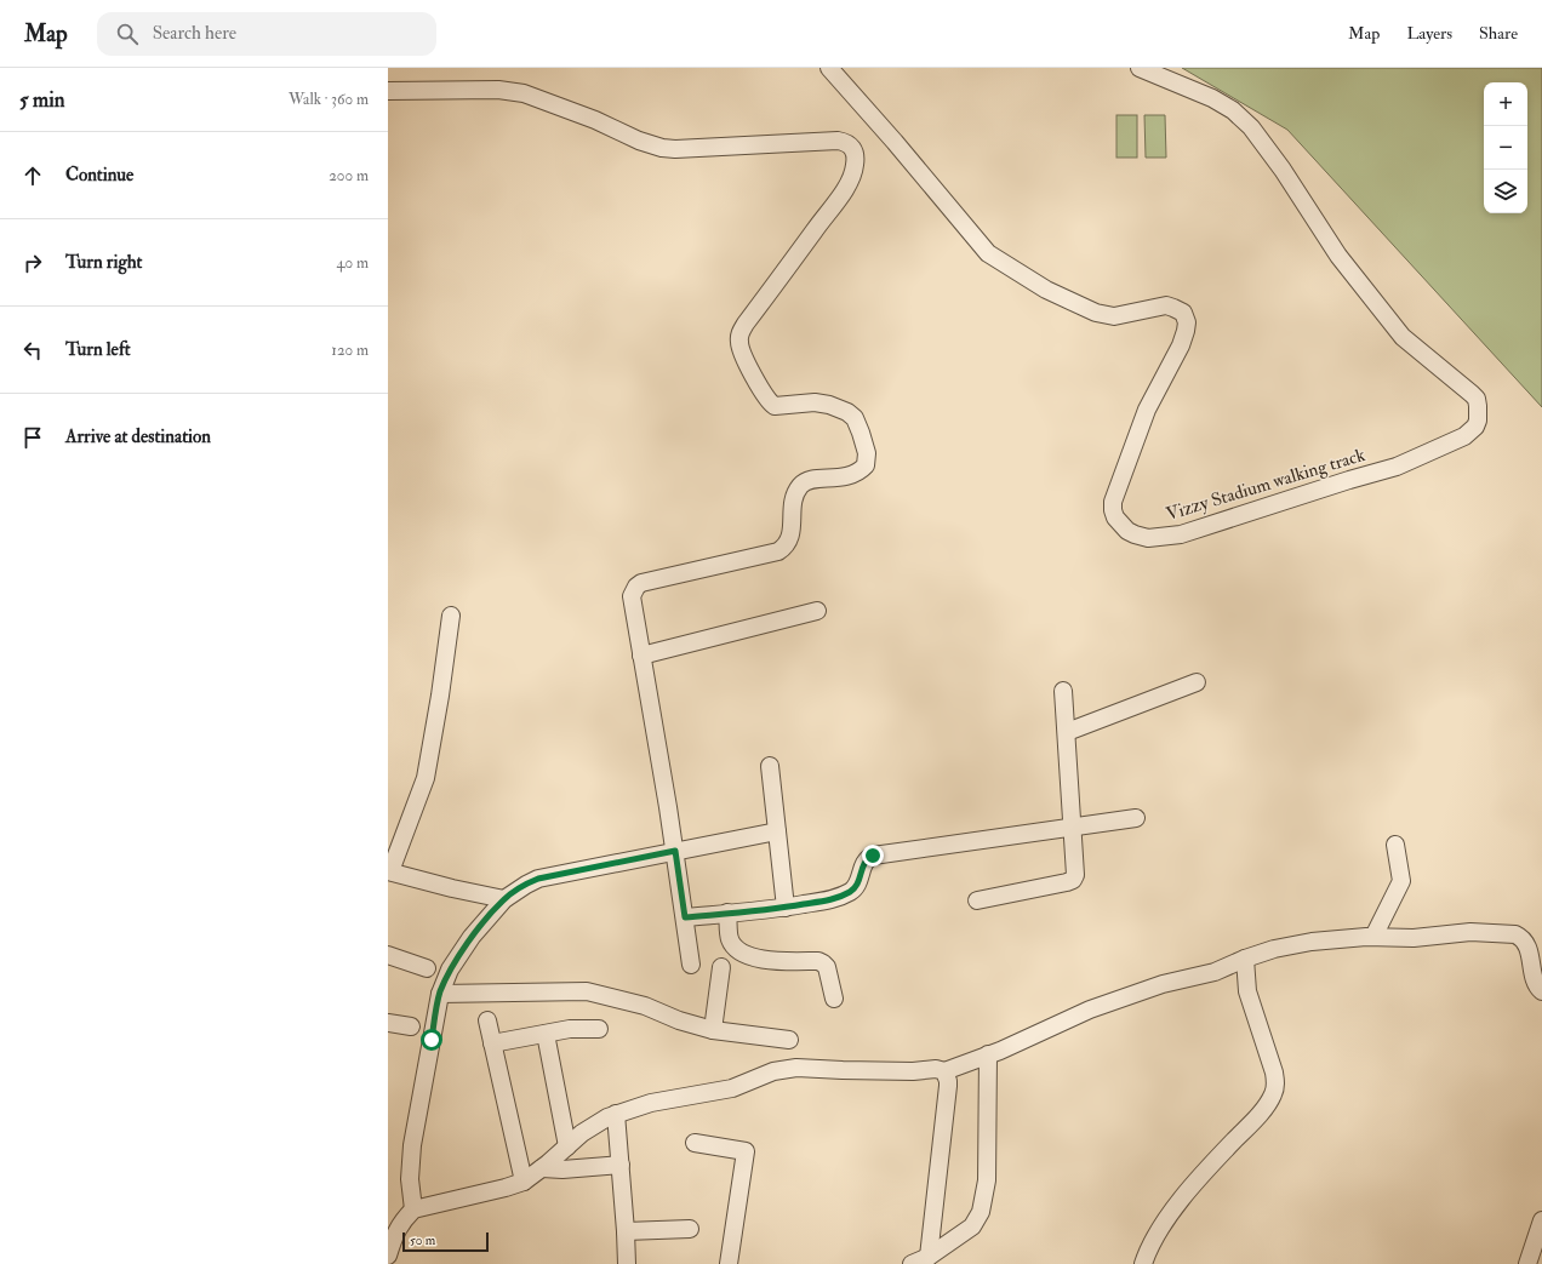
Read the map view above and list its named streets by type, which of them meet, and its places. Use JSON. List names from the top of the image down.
{
  "streets": {
    "street": ["Vizzy Stadium walking track"]
  },
  "scale_bar": "50 m",
  "page": {
    "header": "Map",
    "search": "Search here",
    "nav": ["Map", "Layers", "Share"],
    "heading": ["5 min", "Walk · 360 m"],
    "map_buttons": ["+", "−"],
    "list": [
      ["Continue", "200 m"],
      ["Turn right", "40 m"],
      ["Turn left", "120 m"],
      "Arrive at destination"
    ],
    "scale": "50 m"
  }
}
